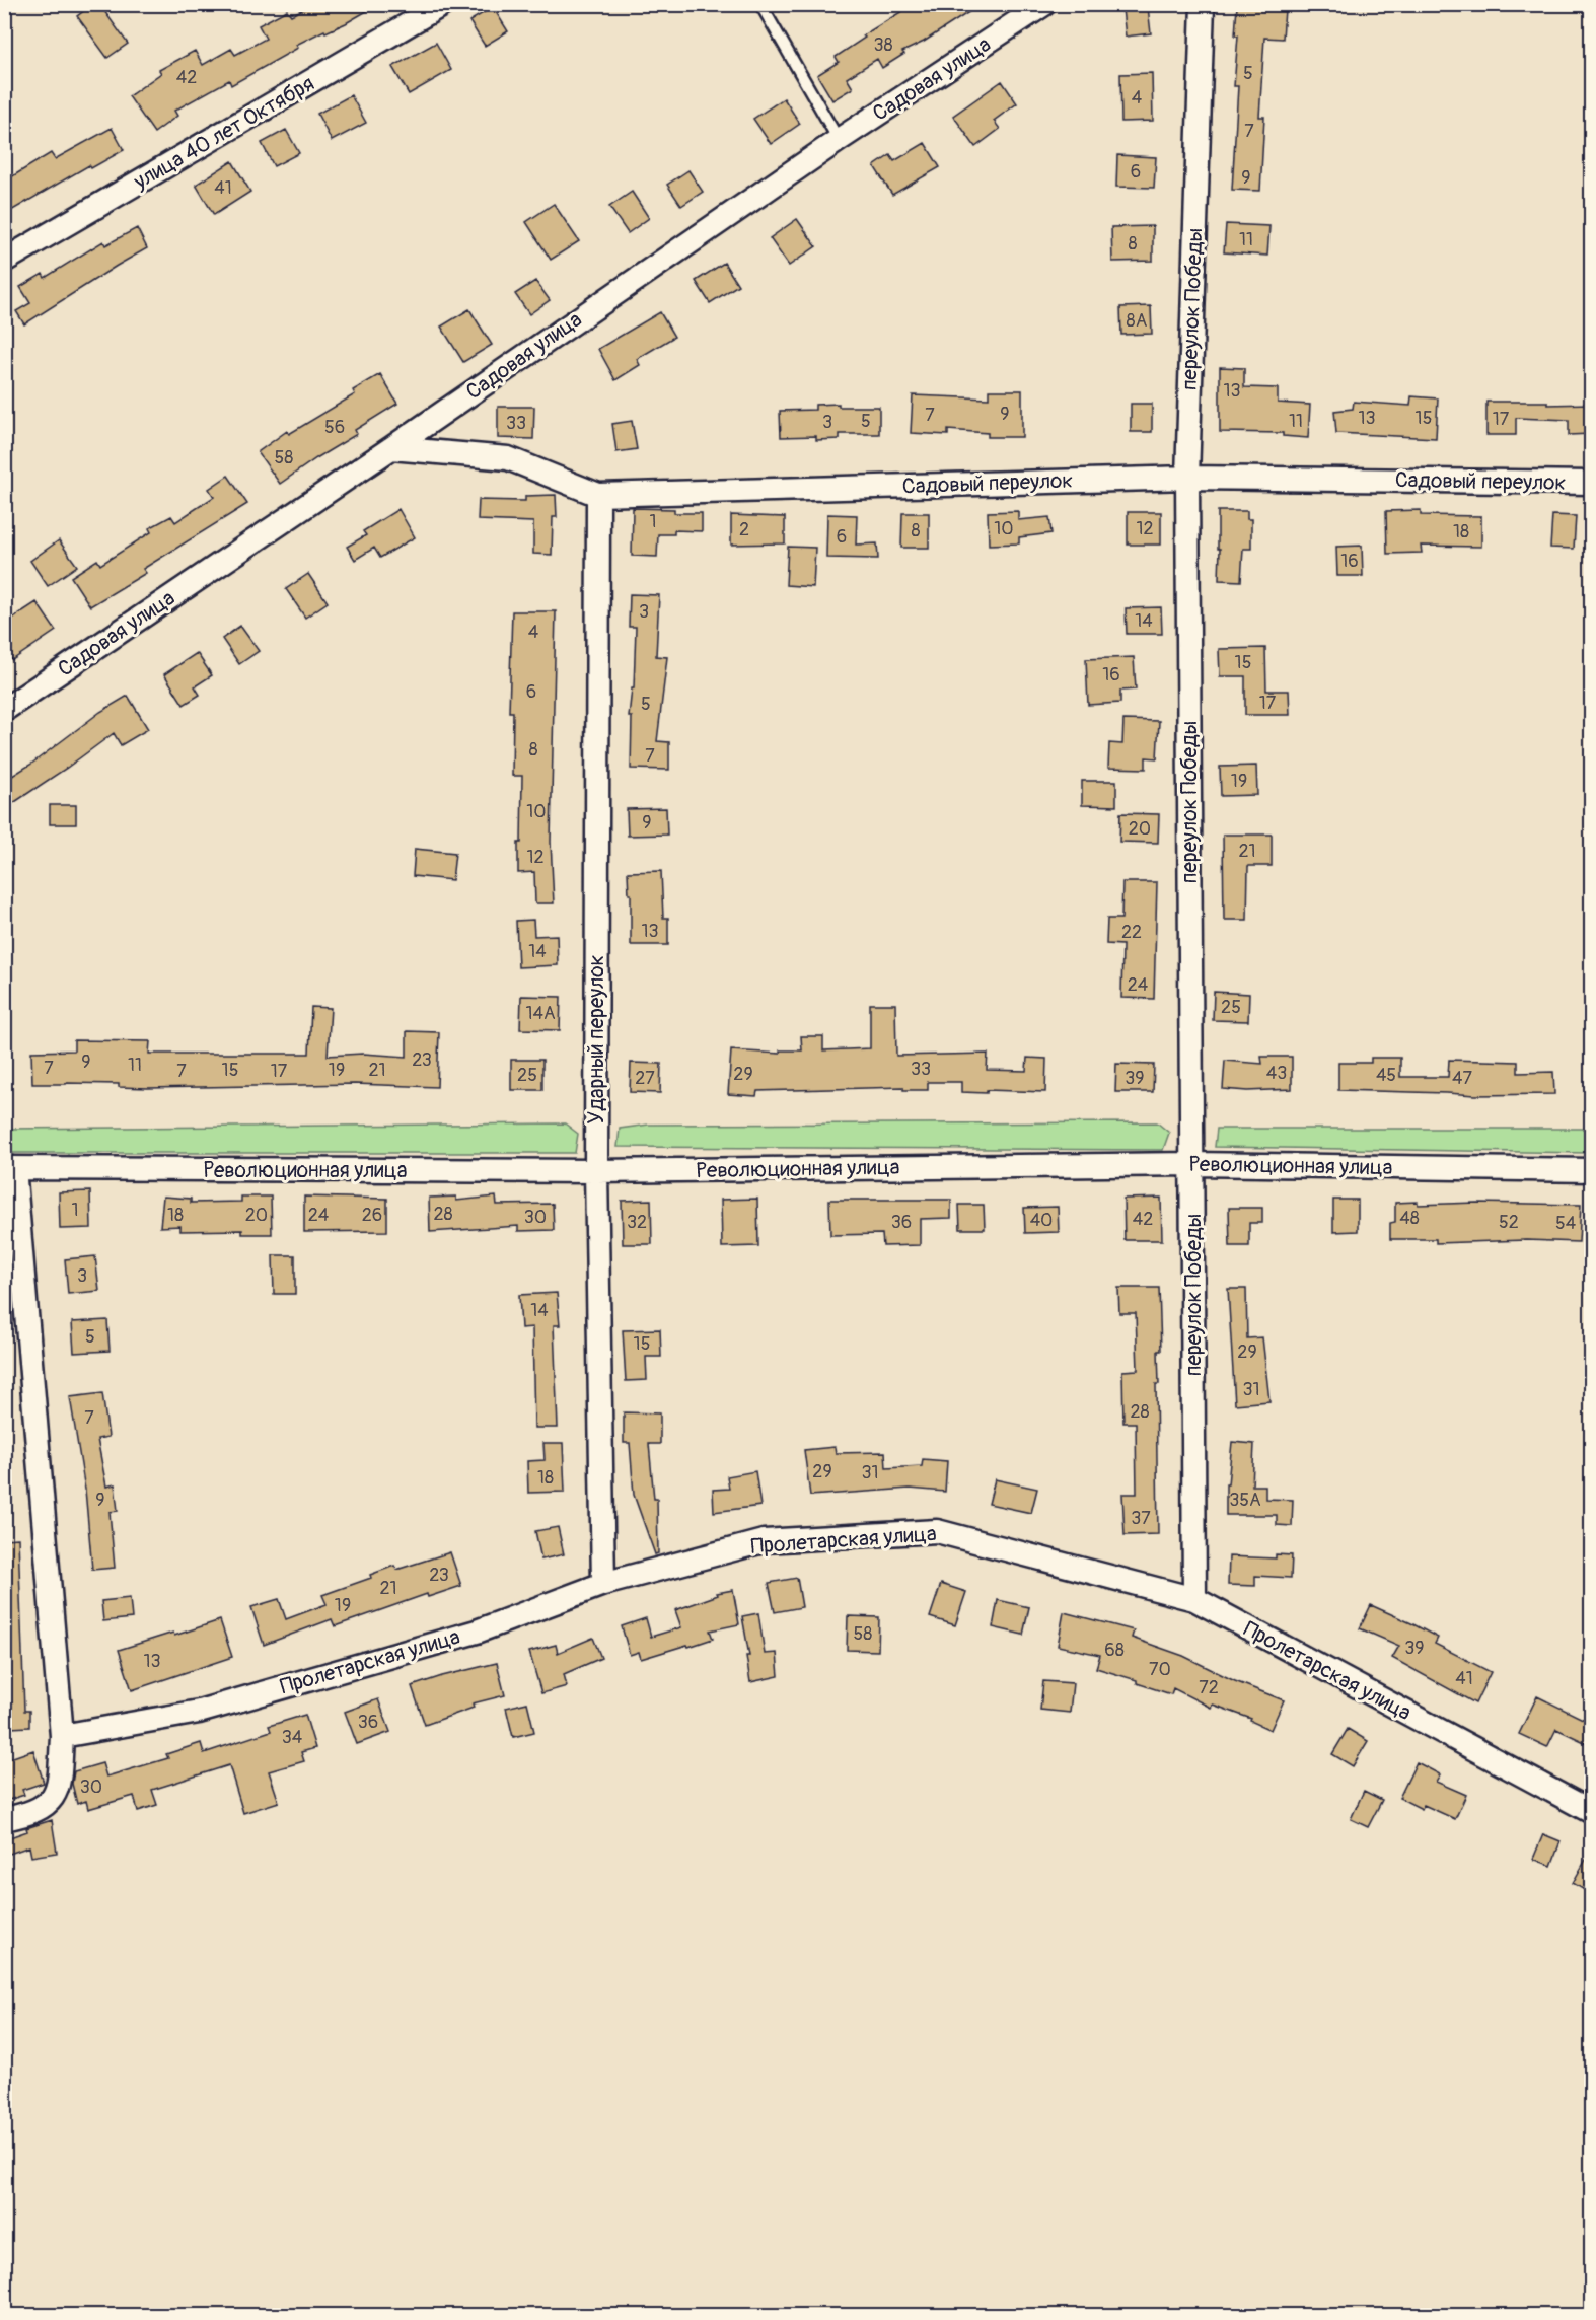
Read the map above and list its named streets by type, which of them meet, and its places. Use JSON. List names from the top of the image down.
{
  "streets": {
    "street": [
      "Садовая улица",
      "улица 40 лет Октября",
      "переулок Победы",
      "Садовый переулок",
      "Ударный переулок",
      "Революционная улица",
      "Пролетарская улица"
    ]
  },
  "crossings": [
    ["Садовая улица", "Садовый переулок"],
    ["переулок Победы", "Садовый переулок"],
    ["переулок Победы", "Революционная улица"],
    ["переулок Победы", "Пролетарская улица"],
    ["Садовый переулок", "Ударный переулок"],
    ["Ударный переулок", "Революционная улица"],
    ["Ударный переулок", "Пролетарская улица"]
  ],
  "house_numbers": [
    "38",
    "5",
    "42",
    "4",
    "7",
    "6",
    "9",
    "41",
    "11",
    "8",
    "8А",
    "13",
    "9",
    "7",
    "13",
    "15",
    "17",
    "5",
    "11",
    "3",
    "33",
    "56",
    "58",
    "1",
    "10",
    "12",
    "2",
    "8",
    "18",
    "6",
    "16",
    "3",
    "14",
    "4",
    "15",
    "16",
    "6",
    "17",
    "5",
    "8",
    "7",
    "19",
    "10",
    "9",
    "20",
    "21",
    "12",
    "13",
    "22",
    "14",
    "24",
    "25",
    "14А",
    "23",
    "9",
    "11",
    "7",
    "33",
    "15",
    "19",
    "21",
    "7",
    "17",
    "43",
    "29",
    "25",
    "45",
    "27",
    "39",
    "47",
    "1",
    "28",
    "18",
    "20",
    "24",
    "26",
    "30",
    "48",
    "42",
    "40",
    "32",
    "36",
    "52",
    "54",
    "3",
    "14",
    "5",
    "15",
    "29",
    "31",
    "28",
    "7",
    "29",
    "31",
    "18",
    "9",
    "35А",
    "37",
    "23",
    "21",
    "19",
    "58",
    "39",
    "68",
    "13",
    "70",
    "41",
    "72",
    "36",
    "34",
    "30"
  ]
}
